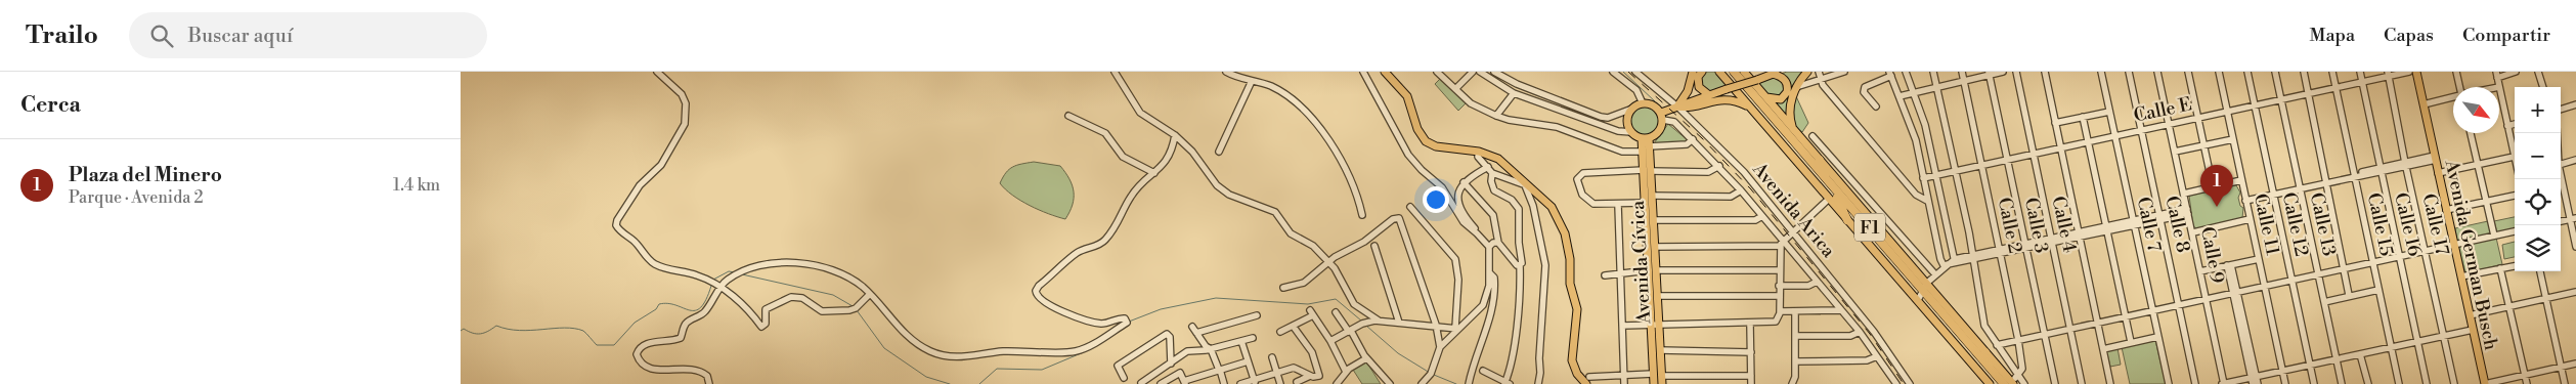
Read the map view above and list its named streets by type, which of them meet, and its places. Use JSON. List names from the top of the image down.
{
  "streets": {
    "highway": ["F1"],
    "main road": ["Avenida German Busch", "Avenida Cívica"],
    "street": [
      "Calle E",
      "Avenida Arica",
      "Calle 4",
      "Calle 7",
      "Calle 8",
      "Calle 11",
      "Calle 12",
      "Calle 13",
      "Calle 15",
      "Calle 16",
      "Calle 17",
      "Calle 2",
      "Calle 3",
      "Calle 9"
    ]
  },
  "crossings": [
    ["Calle E", "Calle 4"],
    ["Calle E", "Calle 7"],
    ["Calle E", "Calle 8"],
    ["Calle E", "Calle 11"],
    ["Calle E", "Calle 12"],
    ["Calle E", "Calle 13"],
    ["Calle E", "Calle 15"],
    ["Calle E", "Calle 16"],
    ["Calle E", "Calle 17"],
    ["Calle E", "Calle 2"],
    ["Calle E", "Calle 3"],
    ["Calle E", "Calle 9"],
    ["Avenida Arica", "Avenida Cívica"]
  ],
  "north": "bottom right",
  "page": {
    "header": "Trailo",
    "search": "Buscar aquí",
    "nav": ["Mapa", "Capas", "Compartir"],
    "heading": "Cerca",
    "map_buttons": ["+", "−"],
    "list": [
      {
        "mark": "1",
        "name": "Plaza del Minero",
        "note": "Parque · Avenida 2",
        "value": "1.4 km"
      }
    ],
    "pins": "1"
  }
}
